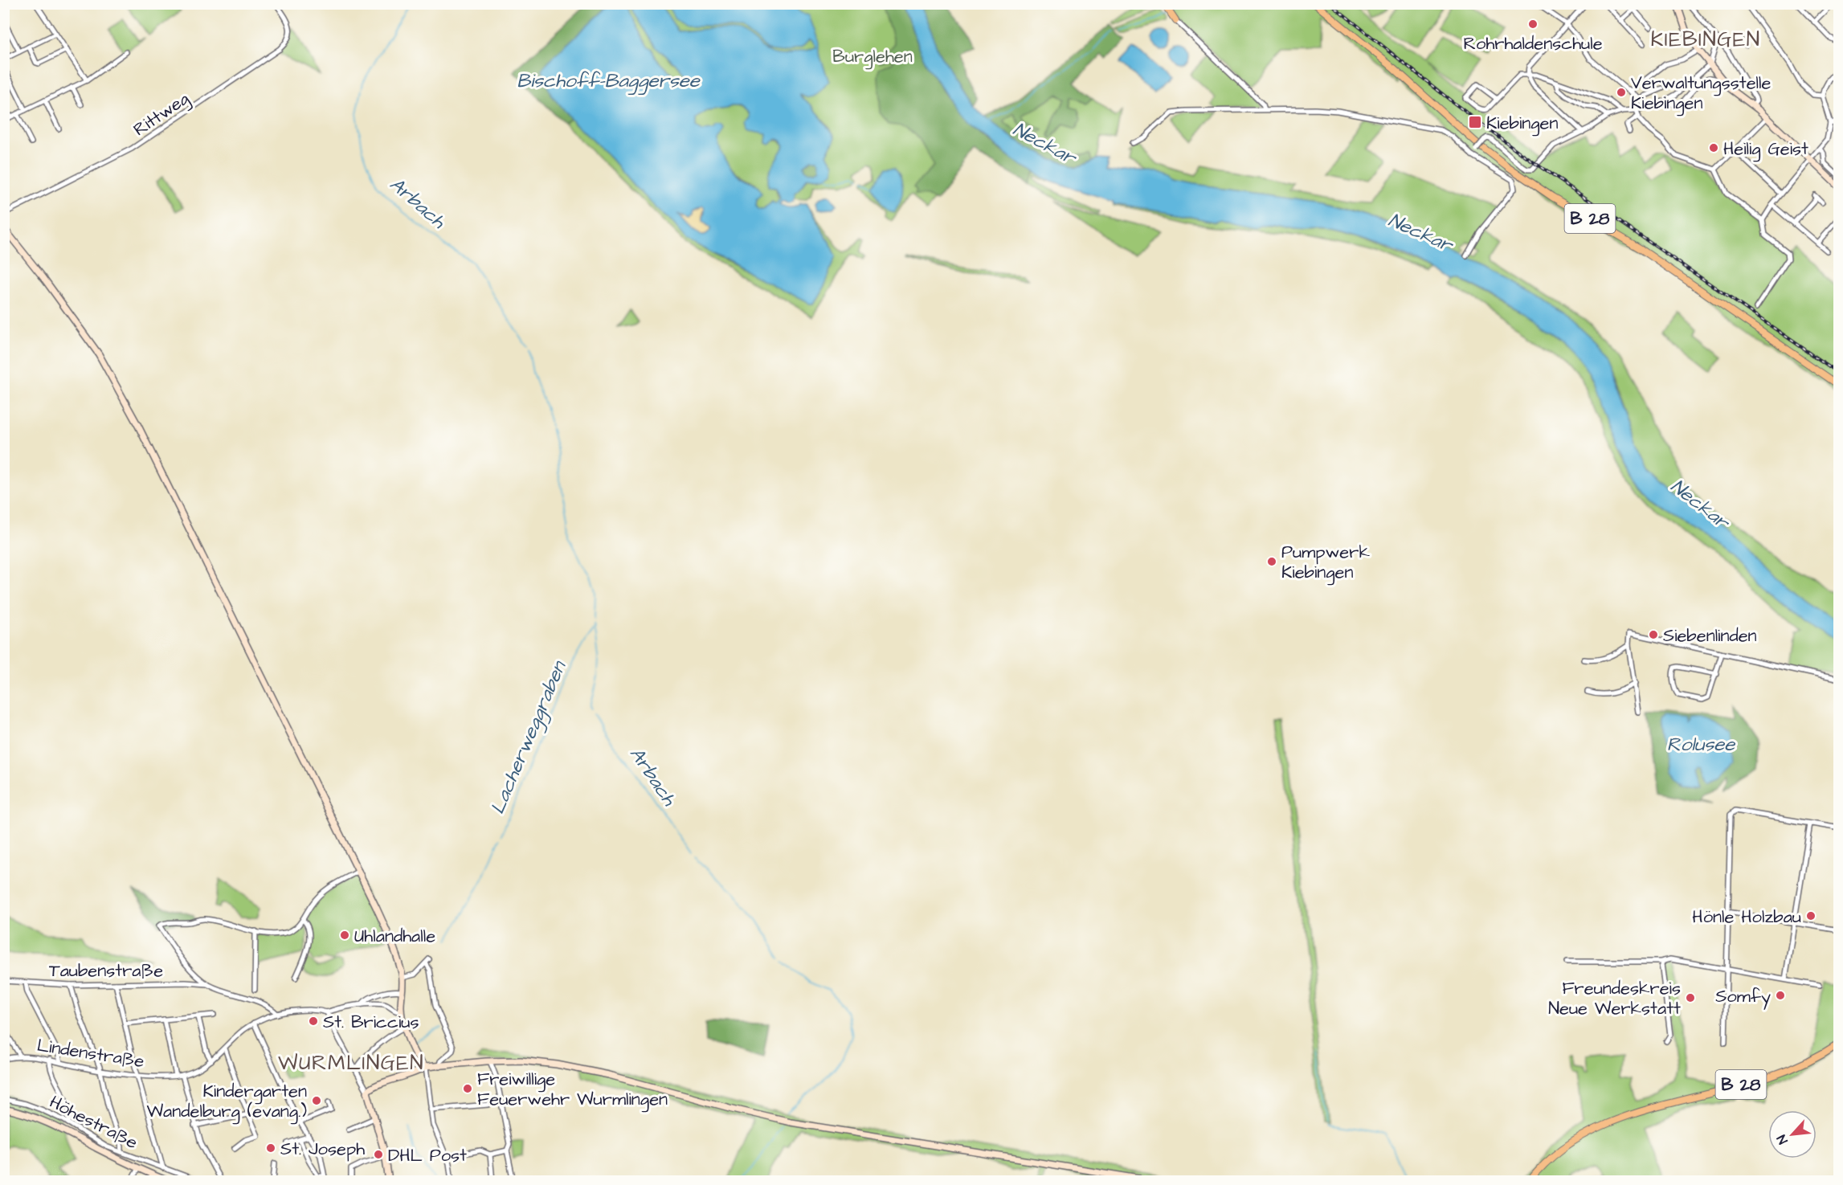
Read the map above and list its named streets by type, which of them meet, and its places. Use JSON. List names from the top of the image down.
{
  "streets": {
    "main road": ["B 28"],
    "street": [
      "Rittweg",
      "Taubenstraße",
      "Lindenstraße",
      "Höhestraße"
    ]
  },
  "crossings": [
    ["Taubenstraße", "Lindenstraße"]
  ],
  "districts": ["KIEBINGEN", "WURMLINGEN"],
  "water": [
    "Bischoff-Baggersee",
    "Neckar",
    "Arbach",
    "Lacherweggraben",
    "Rolusee"
  ],
  "parks": ["Burglehen"],
  "places": {
    "other": [
      "Rohrhaldenschule",
      "Verwaltungsstelle Kiebingen",
      "Heilig Geist",
      "Pumpwerk Kiebingen",
      "Siebenlinden",
      "Hönle Holzbau",
      "Uhlandhalle",
      "Somfy",
      "Freundeskreis Neue Werkstatt",
      "St. Briccius",
      "Freiwillige Feuerwehr Wurmlingen",
      "Kindergarten Wandelburg (evang.)",
      "St. Joseph",
      "DHL Post"
    ],
    "transit": ["Kiebingen"]
  },
  "north": "bottom left"
}
